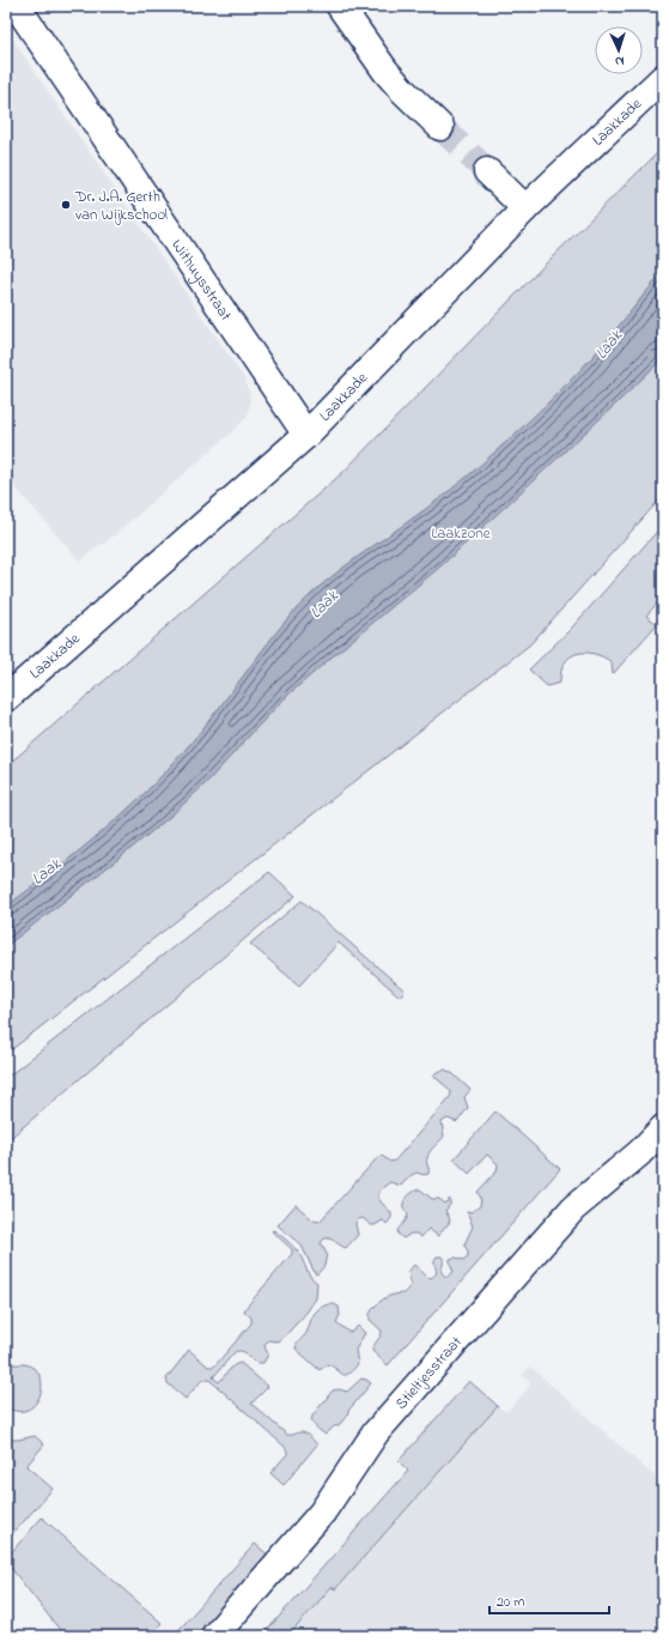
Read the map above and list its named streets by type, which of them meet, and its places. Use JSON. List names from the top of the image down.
{
  "streets": {
    "street": ["Laakkade", "Withuysstraat", "Stieltjesstraat"]
  },
  "crossings": [
    ["Laakkade", "Withuysstraat"]
  ],
  "water": ["Laak"],
  "parks": ["Laakzone"],
  "places": ["Dr. J.A. Gerth van Wijkschool"],
  "scale_bar": "20 m",
  "north": "bottom"
}
